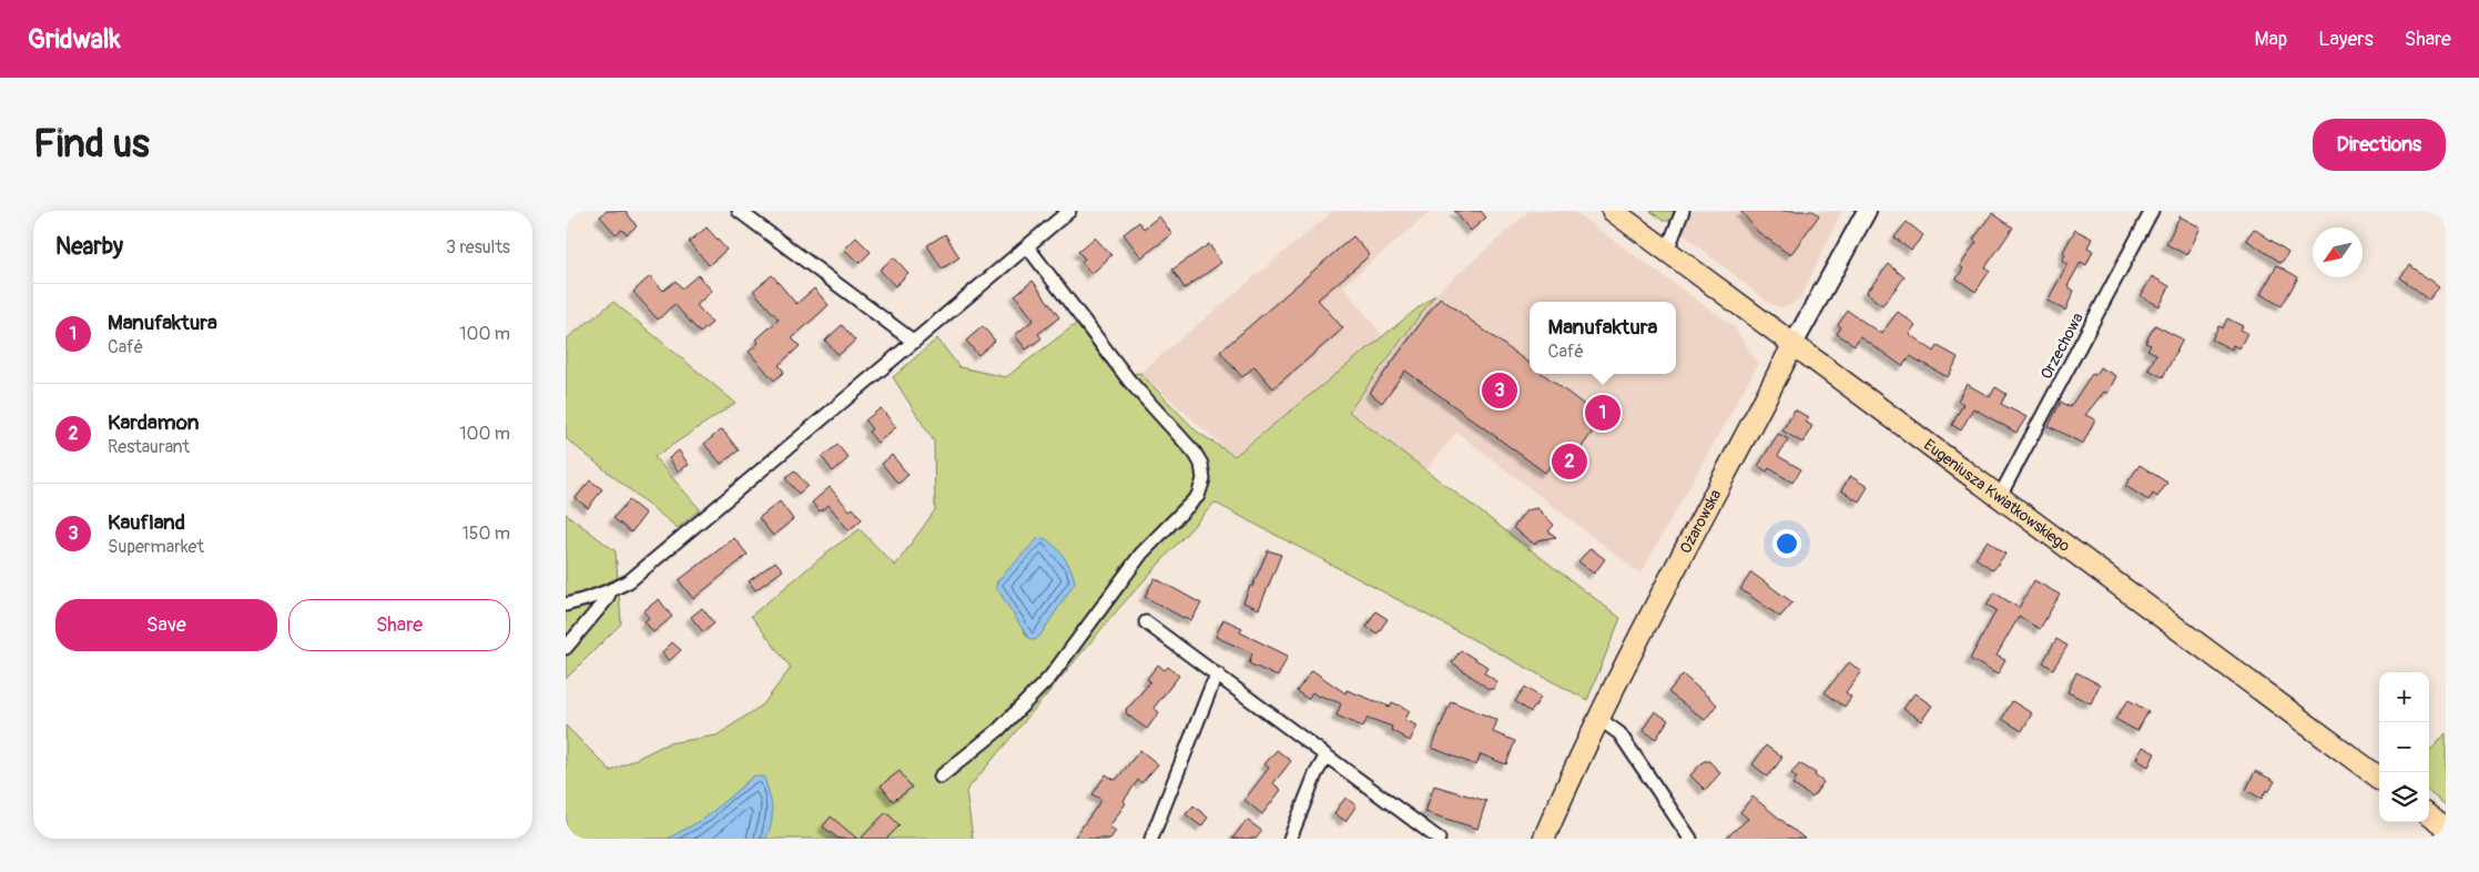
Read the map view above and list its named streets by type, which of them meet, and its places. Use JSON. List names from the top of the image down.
{
  "streets": {
    "main road": ["Eugeniusza Kwiatkowskiego", "Ożarowska"],
    "street": ["Orzechowa"]
  },
  "crossings": [
    ["Orzechowa", "Eugeniusza Kwiatkowskiego"],
    ["Eugeniusza Kwiatkowskiego", "Ożarowska"]
  ],
  "north": "bottom left",
  "page": {
    "header": "Gridwalk",
    "nav": ["Map", "Layers", "Share"],
    "buttons": [
      "Directions",
      ["Save", "Share"]
    ],
    "title": "Find us",
    "heading": ["Nearby", "3 results"],
    "list": [
      {
        "mark": "1",
        "name": "Manufaktura",
        "note": "Café",
        "value": "100 m"
      },
      {
        "mark": "2",
        "name": "Kardamon",
        "note": "Restaurant",
        "value": "100 m"
      },
      {
        "mark": "3",
        "name": "Kaufland",
        "note": "Supermarket",
        "value": "150 m"
      }
    ],
    "popup": ["Manufaktura", "Café"],
    "pins": ["3", "1", "2"],
    "map_buttons": ["+", "−"]
  }
}
